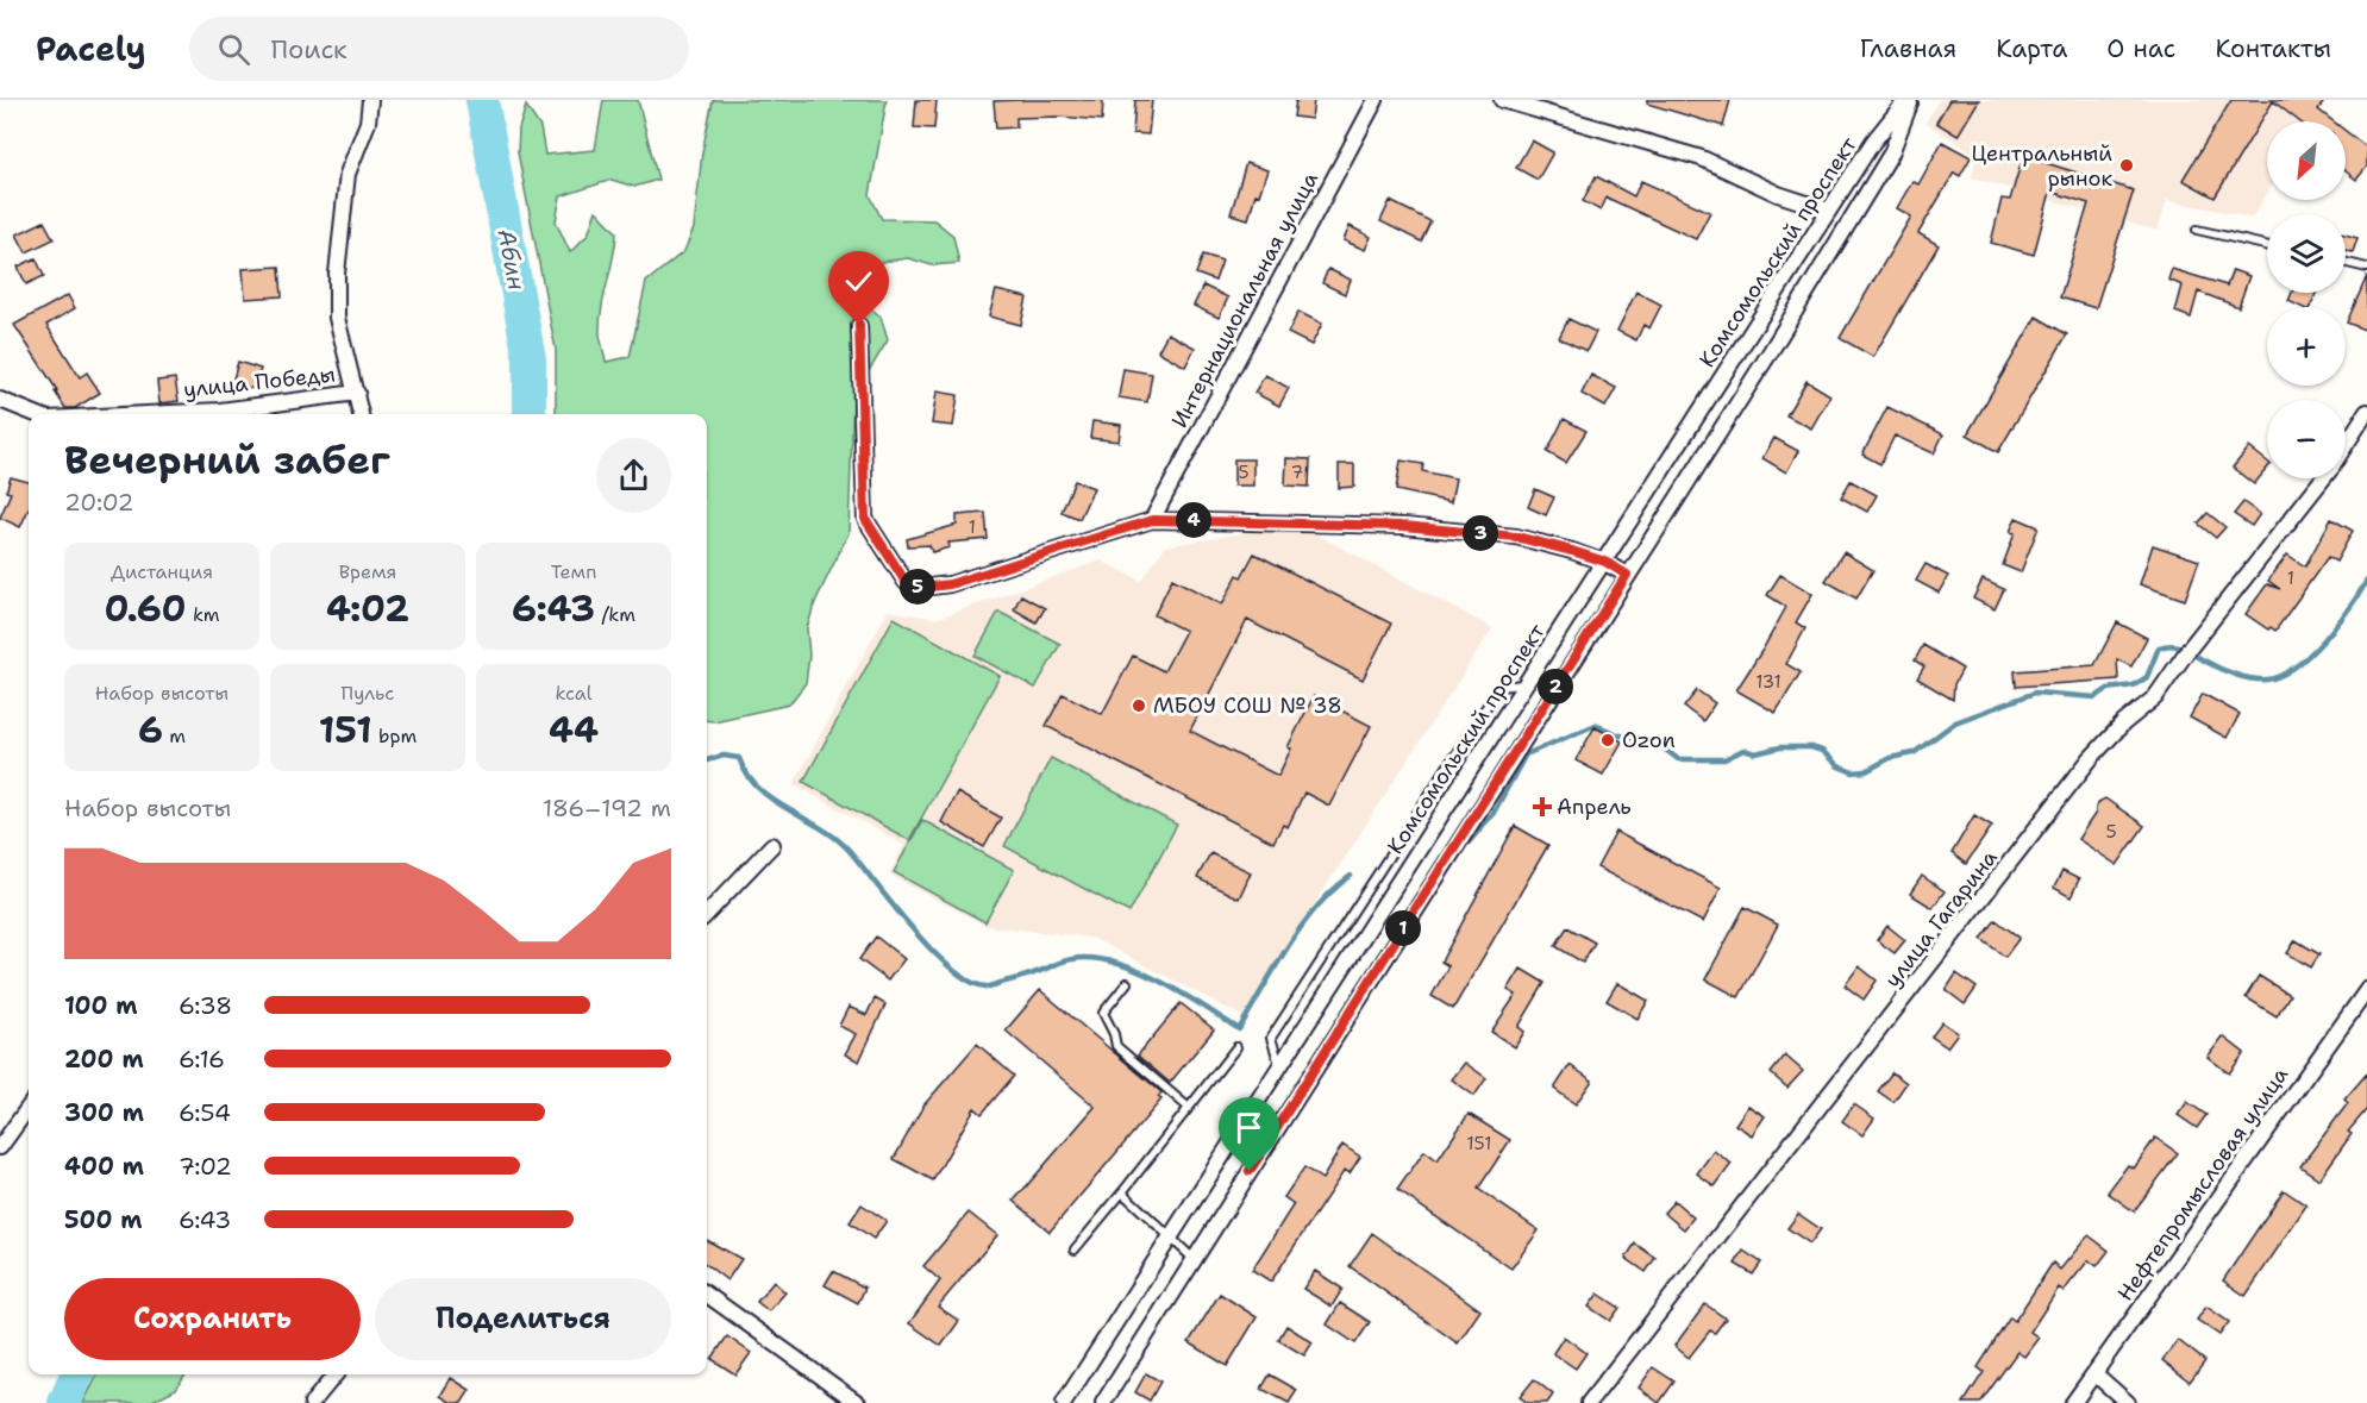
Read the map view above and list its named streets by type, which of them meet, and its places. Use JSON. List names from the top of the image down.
{
  "streets": {
    "street": [
      "Комсомольский проспект",
      "Интернациональная улица",
      "улица Победы",
      "улица Гагарина",
      "Нефтепромысловая улица"
    ]
  },
  "water": ["Абин"],
  "places": {
    "other": ["Центральный рынок", "МБОУ СОШ № 38", "Ozon"],
    "health": ["Апрель"]
  },
  "house_numbers": [
    "5",
    "7",
    "1",
    "1",
    "131",
    "5",
    "151"
  ],
  "north": "bottom left",
  "page": {
    "header": "Pacely",
    "search": "Поиск",
    "nav": [
      "Главная",
      "Карта",
      "О нас",
      "Контакты"
    ],
    "map_buttons": ["+", "−"],
    "heading": ["Вечерний забег", "20:02"],
    "pins": [
      "4",
      "3",
      "5",
      "2",
      "1"
    ],
    "stats": [
      ["Дистанция", "0.60 km"],
      ["Время", "4:02"],
      ["Темп", "6:43 /km"],
      ["Набор высоты", "6 m"],
      ["Пульс", "151 bpm"],
      ["kcal", "44"]
    ],
    "chart": ["Набор высоты", "186–192 m"],
    "list": [
      {
        "name": "100 m",
        "note": "6:38"
      },
      {
        "name": "200 m",
        "note": "6:16"
      },
      {
        "name": "300 m",
        "note": "6:54"
      },
      {
        "name": "400 m",
        "note": "7:02"
      },
      {
        "name": "500 m",
        "note": "6:43"
      }
    ],
    "buttons": ["Сохранить", "Поделиться"]
  }
}
